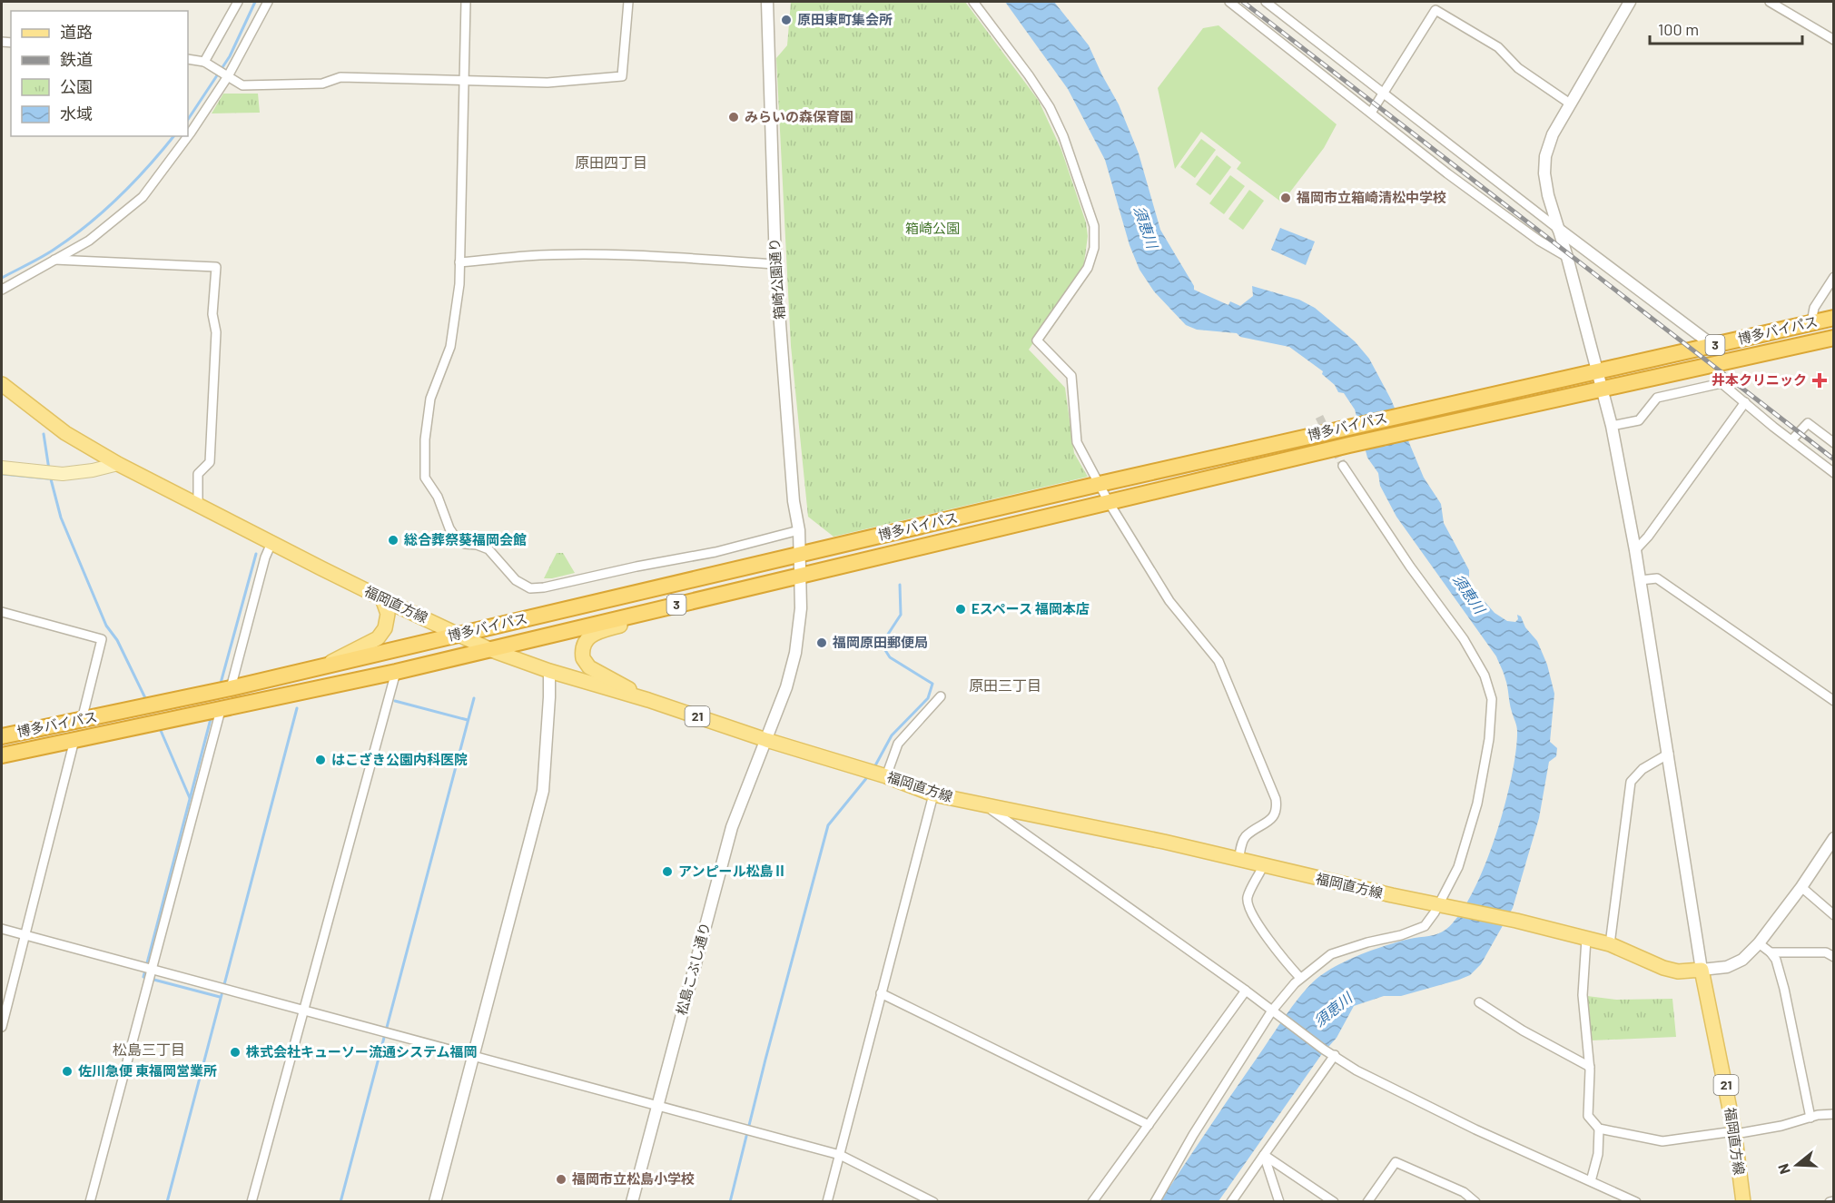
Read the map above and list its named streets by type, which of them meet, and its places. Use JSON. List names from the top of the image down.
{
  "streets": {
    "highway": ["博多バイパス", "3"],
    "main road": ["福岡直方線", "21"],
    "street": ["箱崎公園通り", "松島こぶし通り"]
  },
  "crossings": [
    ["箱崎公園通り", "博多バイパス"],
    ["箱崎公園通り", "松島こぶし通り"],
    ["博多バイパス", "福岡直方線"],
    ["博多バイパス", "松島こぶし通り"],
    ["福岡直方線", "松島こぶし通り"]
  ],
  "districts": ["原田四丁目", "原田三丁目", "松島三丁目"],
  "water": ["須恵川"],
  "parks": ["箱崎公園"],
  "places": {
    "other": [
      "原田東町集会所",
      "みらいの森保育園",
      "福岡市立箱崎清松中学校",
      "総合葬祭葵福岡会館",
      "Eスペース 福岡本店",
      "福岡原田郵便局",
      "はこざき公園内科医院",
      "アンピール松島Ⅱ",
      "株式会社キューソー流通システム福岡",
      "佐川急便 東福岡営業所",
      "福岡市立松島小学校"
    ],
    "health": ["井本クリニック"]
  },
  "legend": [
    "道路",
    "鉄道",
    "公園",
    "水域"
  ],
  "scale_bar": "100 m",
  "north": "left"
}
